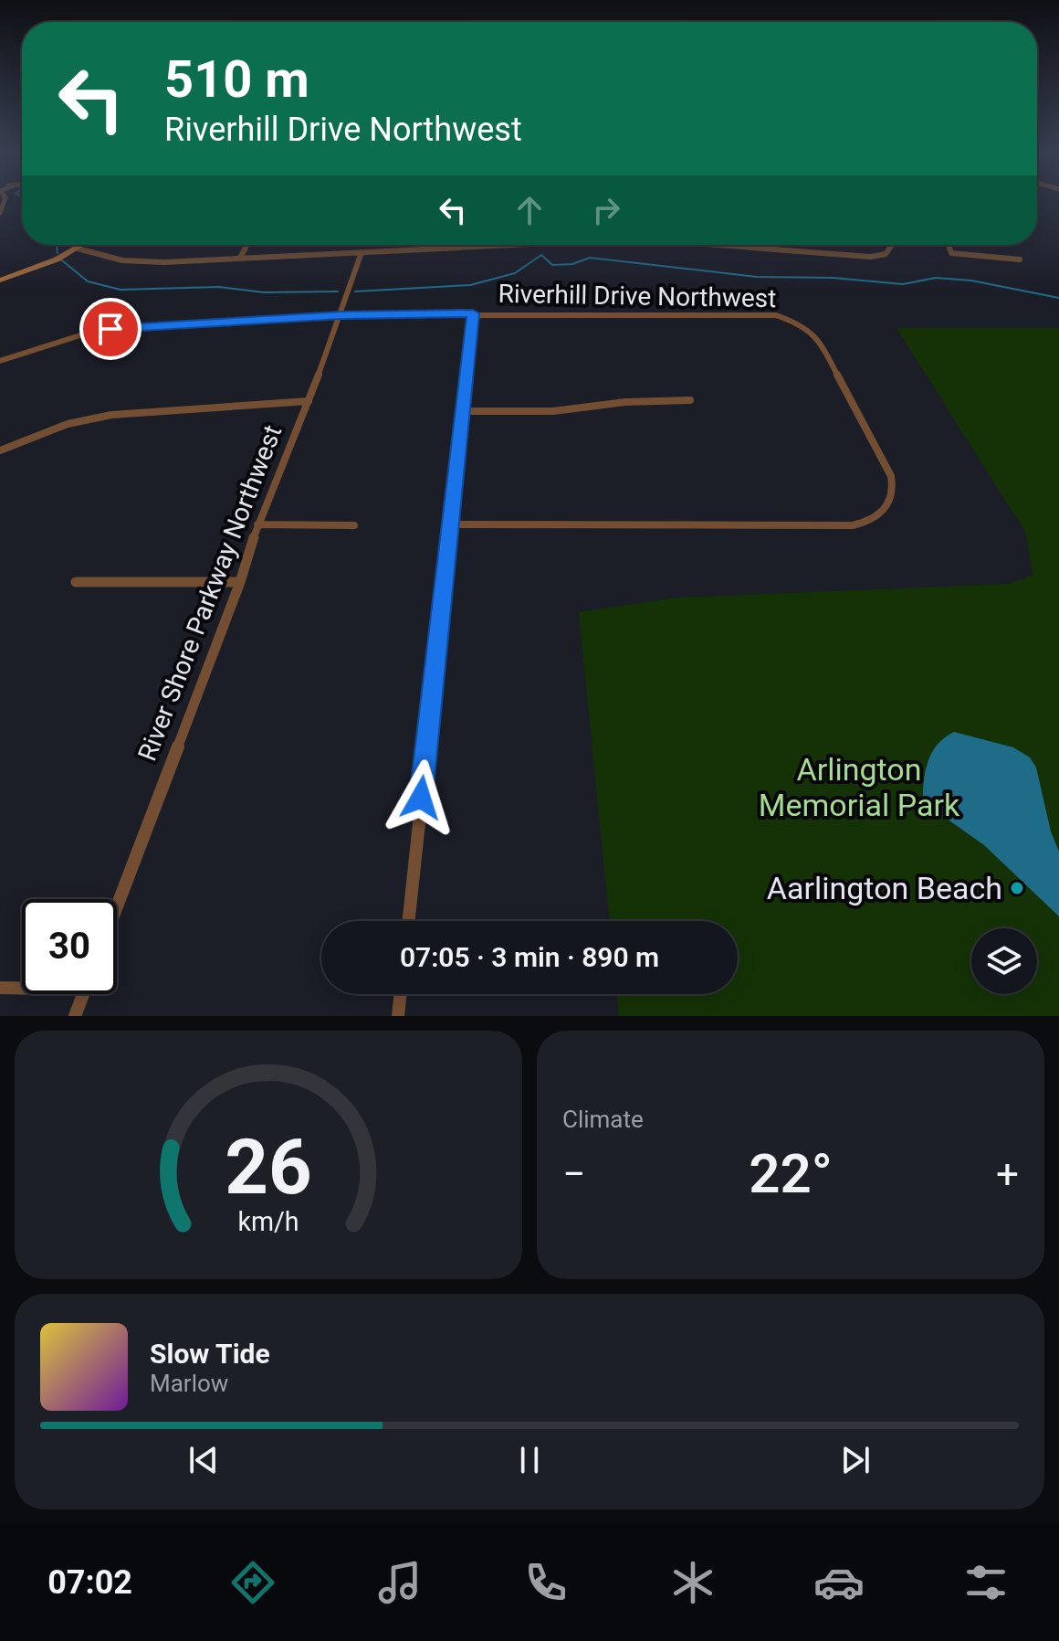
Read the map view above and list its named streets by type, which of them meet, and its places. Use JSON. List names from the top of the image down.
{
  "streets": {
    "street": ["Riverhill Drive Northwest", "River Shore Parkway Northwest"]
  },
  "crossings": [
    ["Riverhill Drive Northwest", "River Shore Parkway Northwest"]
  ],
  "parks": ["Arlington Memorial Park"],
  "places": ["Aarlington Beach"],
  "page": {
    "turn": ["510 m", "Riverhill Drive Northwest"],
    "limit": "30",
    "trip": "07:05 · 3 min · 890 m",
    "tile": "Climate",
    "heat": ["−", "22°", "+"],
    "song": ["Slow Tide", "Marlow"],
    "tabs": "07:02",
    "gauge": ["26", "km/h"]
  }
}
